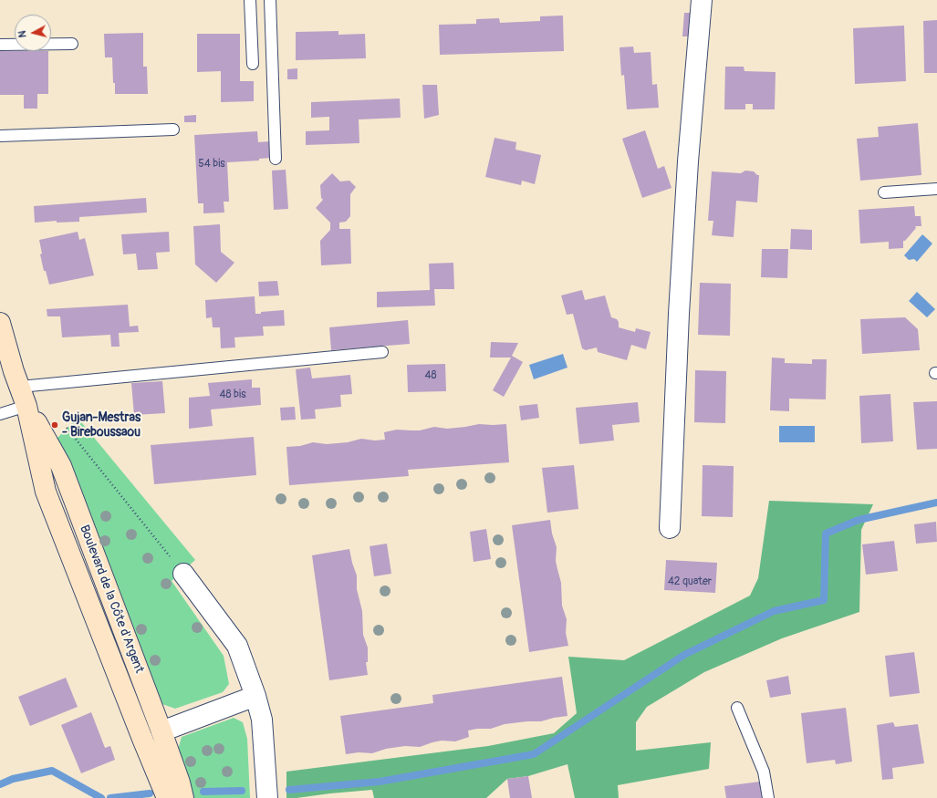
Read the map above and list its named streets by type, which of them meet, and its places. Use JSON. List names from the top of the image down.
{
  "streets": {
    "main road": ["Boulevard de la Côte d'Argent"]
  },
  "places": ["Gujan-Mestras - Bireboussaou"],
  "house_numbers": [
    "54 bis",
    "48",
    "48 bis",
    "42 quater"
  ],
  "north": "left"
}
